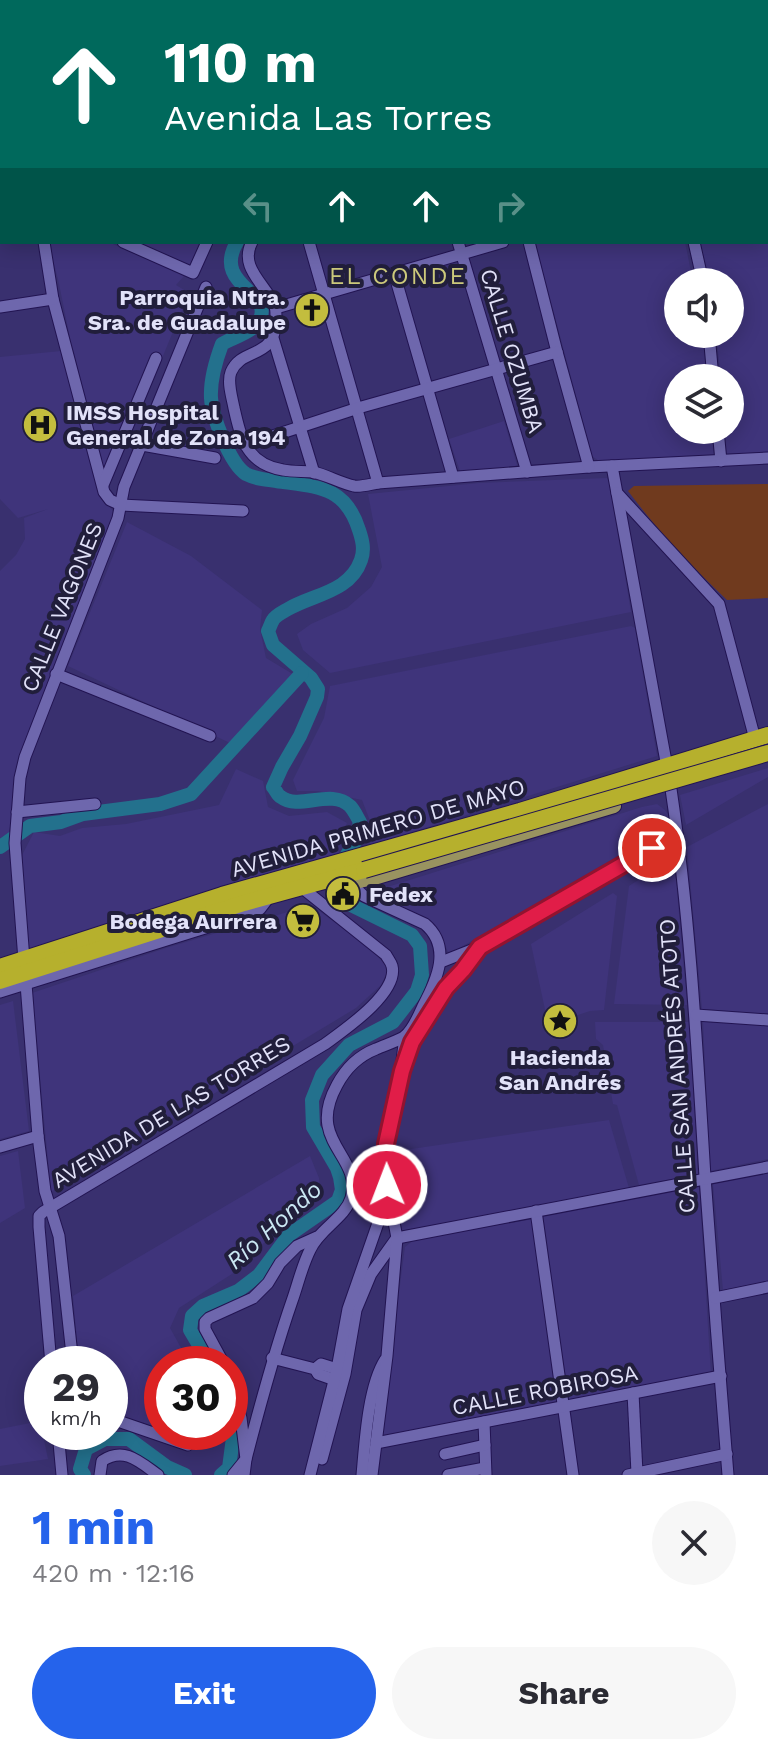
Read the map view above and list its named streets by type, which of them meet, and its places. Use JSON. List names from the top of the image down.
{
  "streets": {
    "highway": ["AVENIDA PRIMERO DE MAYO"],
    "street": [
      "CALLE OZUMBA",
      "CALLE VAGONES",
      "CALLE SAN ANDRÉS ATOTO",
      "AVENIDA DE LAS TORRES",
      "CALLE ROBIROSA"
    ]
  },
  "crossings": [
    ["CALLE VAGONES", "AVENIDA PRIMERO DE MAYO"],
    ["AVENIDA PRIMERO DE MAYO", "CALLE SAN ANDRÉS ATOTO"],
    ["AVENIDA PRIMERO DE MAYO", "AVENIDA DE LAS TORRES"],
    ["CALLE SAN ANDRÉS ATOTO", "CALLE ROBIROSA"]
  ],
  "districts": ["EL CONDE"],
  "water": ["Río Hondo"],
  "places": {
    "church": ["Parroquia Ntra. Sra. de Guadalupe"],
    "hospital": ["IMSS Hospital General de Zona 194"],
    "public building": ["Fedex"],
    "supermarket": ["Bodega Aurrera"],
    "place": ["Hacienda San Andrés"]
  },
  "page": {
    "turn": ["110 m", "Avenida Las Torres"],
    "speed": "29 km/h",
    "limit": "30",
    "heading": ["1 min", "420 m · 12:16"],
    "buttons": ["Exit", "Share"]
  }
}
